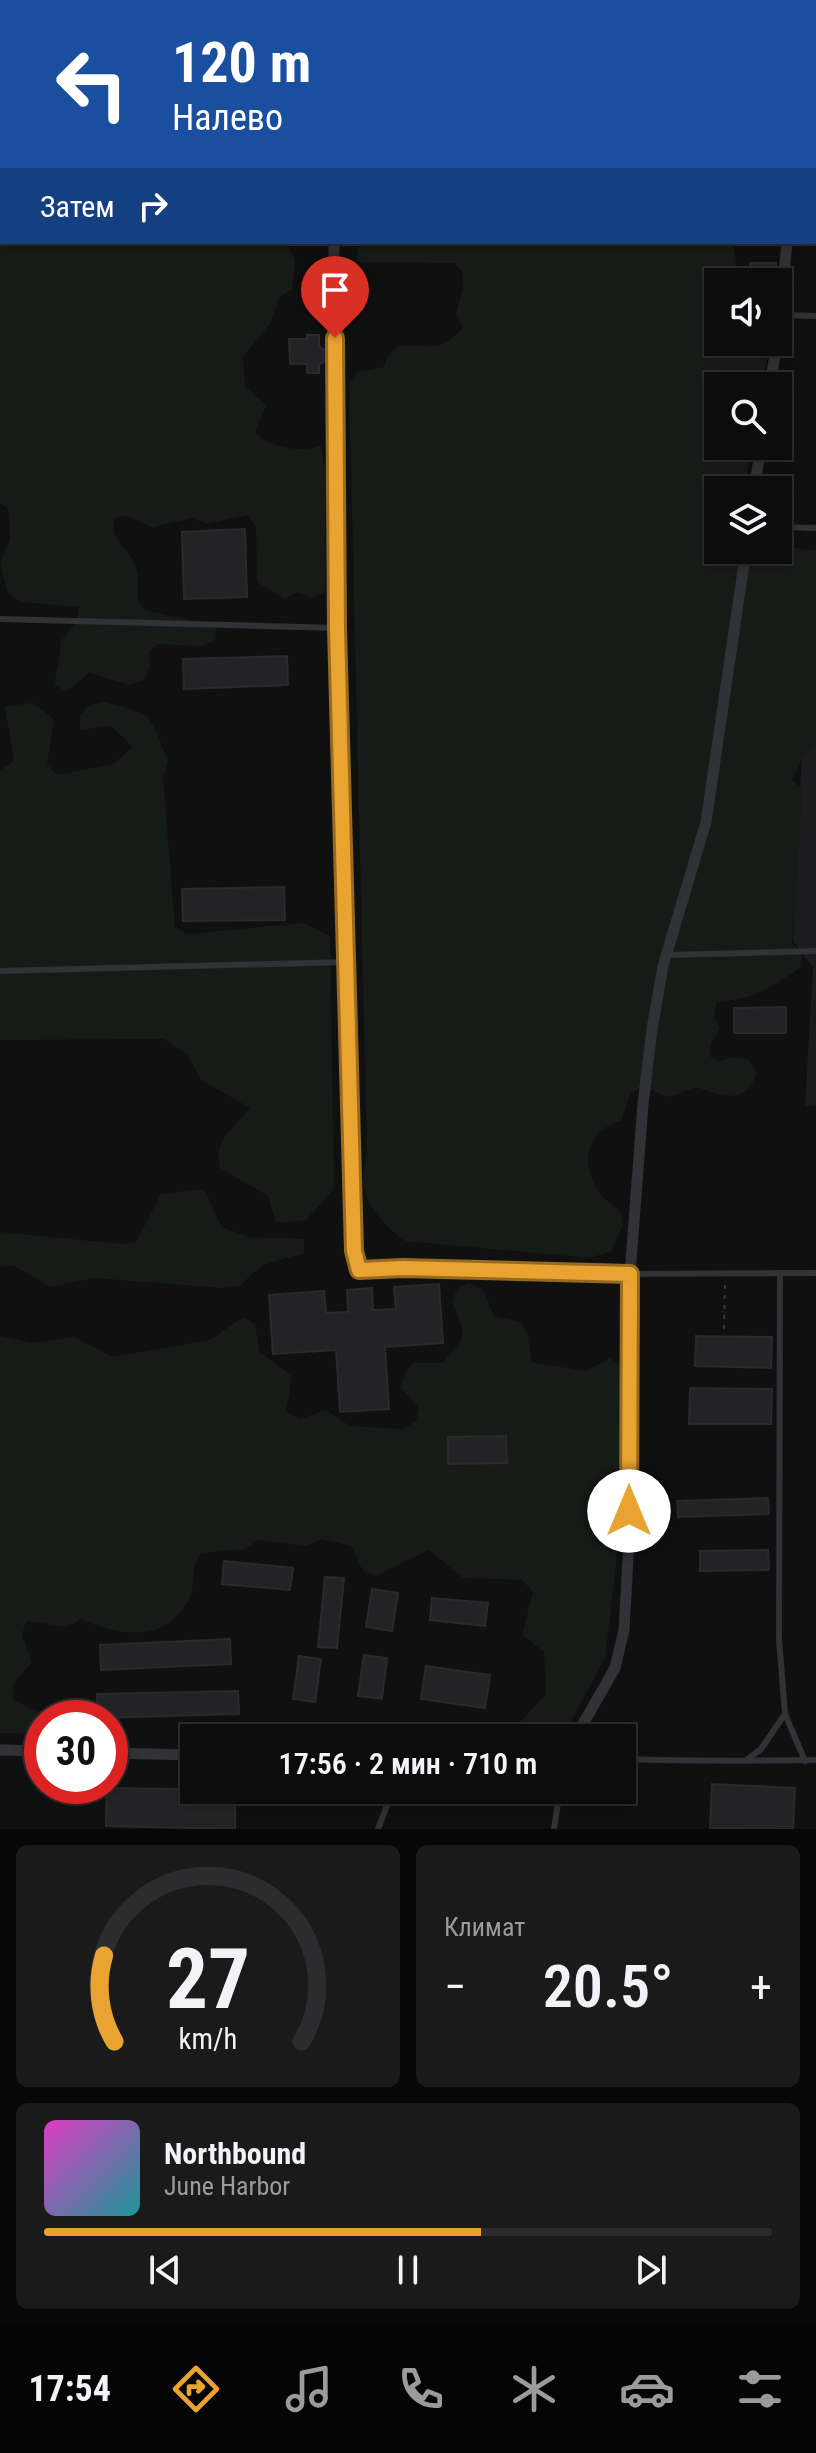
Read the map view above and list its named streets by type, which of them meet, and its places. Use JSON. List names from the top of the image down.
{
  "page": {
    "turn": ["120 m", "Налево"],
    "then": "Затем",
    "limit": "30",
    "trip": "17:56 · 2 мин · 710 m",
    "tile": "Климат",
    "heat": ["−", "20.5°", "+"],
    "song": ["Northbound", "June Harbor"],
    "tabs": "17:54",
    "gauge": ["27", "km/h"]
  }
}
